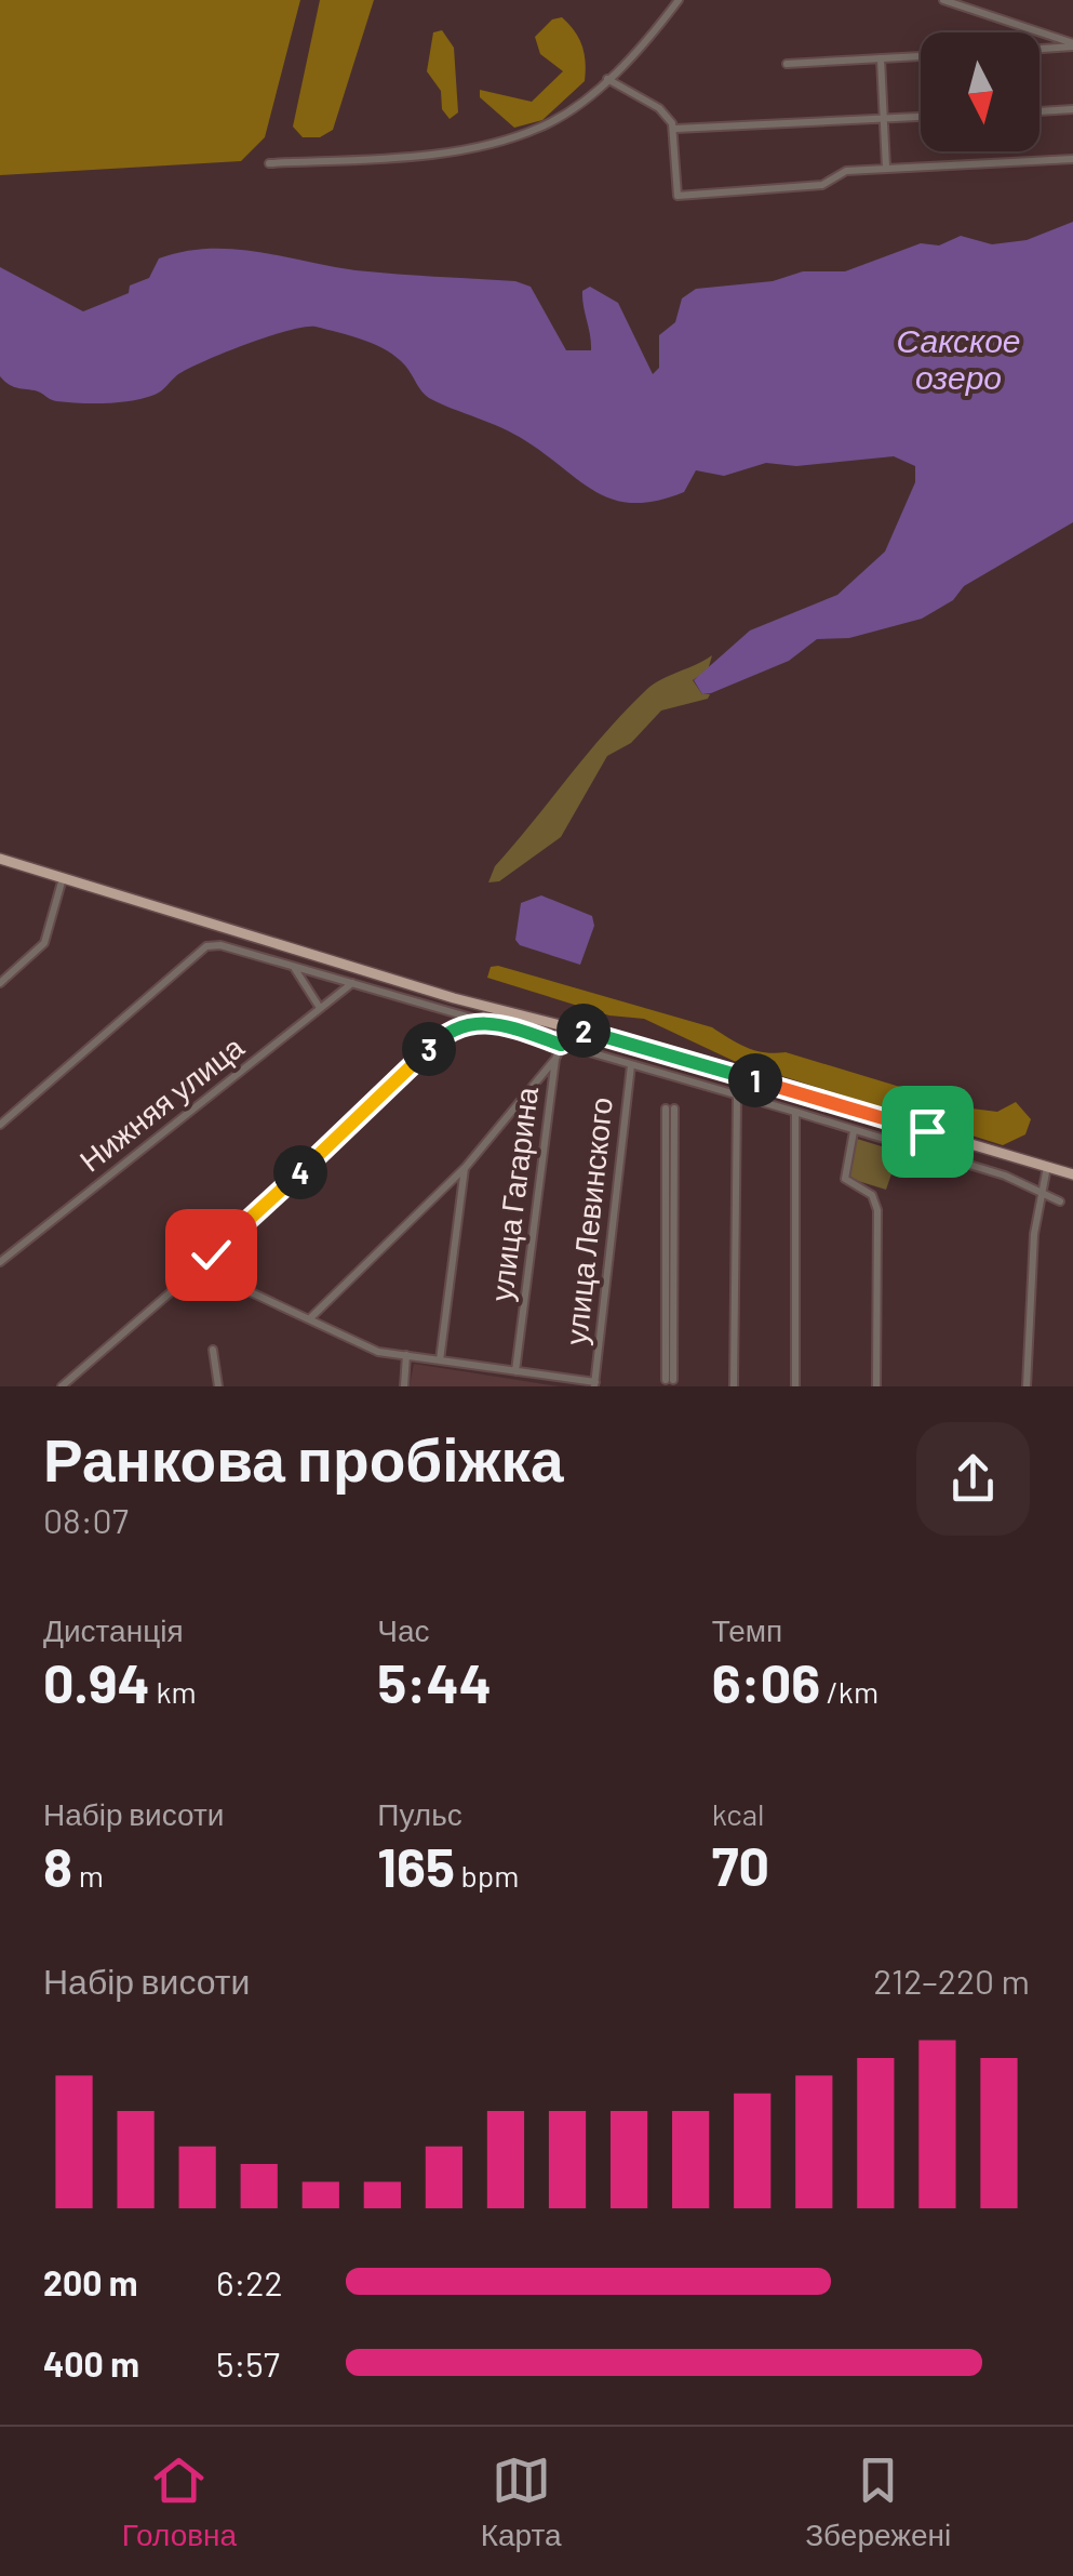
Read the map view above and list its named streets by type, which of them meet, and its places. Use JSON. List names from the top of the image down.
{
  "streets": {
    "street": ["Нижняя улица", "улица Гагарина", "улица Левинского"]
  },
  "water": ["Сакское озеро"],
  "north": "bottom",
  "page": {
    "pins": [
      "2",
      "3",
      "1",
      "4"
    ],
    "heading": ["Ранкова пробіжка", "08:07"],
    "stats": [
      ["Дистанція", "0.94 km"],
      ["Час", "5:44"],
      ["Темп", "6:06 /km"],
      ["Набір висоти", "8 m"],
      ["Пульс", "165 bpm"],
      ["kcal", "70"]
    ],
    "chart": ["Набір висоти", "212–220 m"],
    "list": [
      {
        "name": "200 m",
        "note": "6:22"
      },
      {
        "name": "400 m",
        "note": "5:57"
      }
    ],
    "tabs": ["Головна", "Карта", "Збережені"]
  }
}
